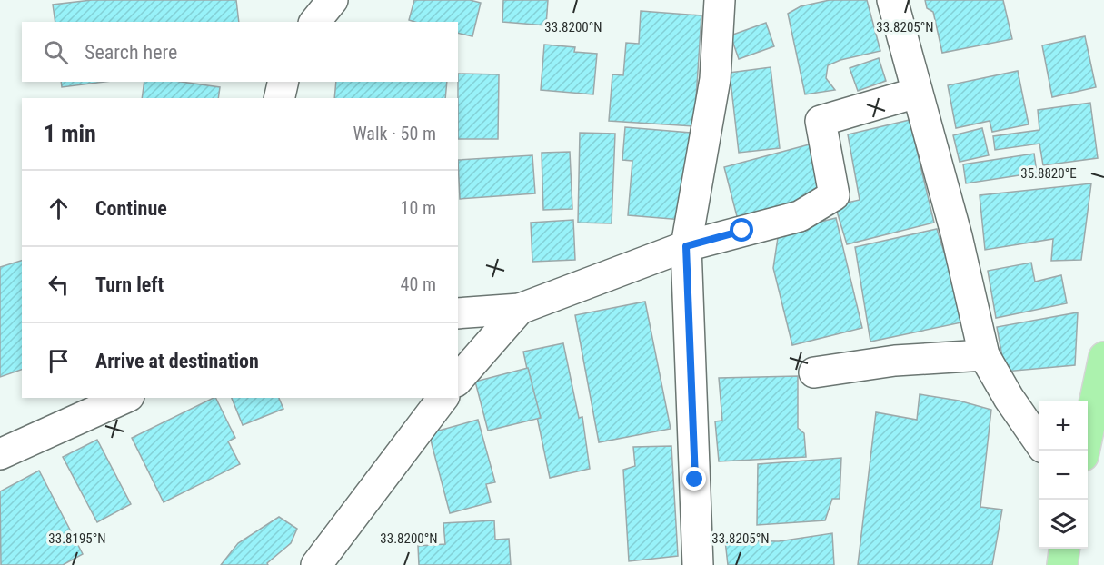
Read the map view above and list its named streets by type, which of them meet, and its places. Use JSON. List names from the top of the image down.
{
  "page": {
    "search": "Search here",
    "heading": ["1 min", "Walk · 50 m"],
    "list": [
      ["Continue", "10 m"],
      ["Turn left", "40 m"],
      "Arrive at destination"
    ],
    "map_buttons": ["+", "−"]
  },
  "coordinates": [
    "33.8200°N",
    "33.8205°N",
    "35.8820°E",
    "33.8195°N"
  ]
}
